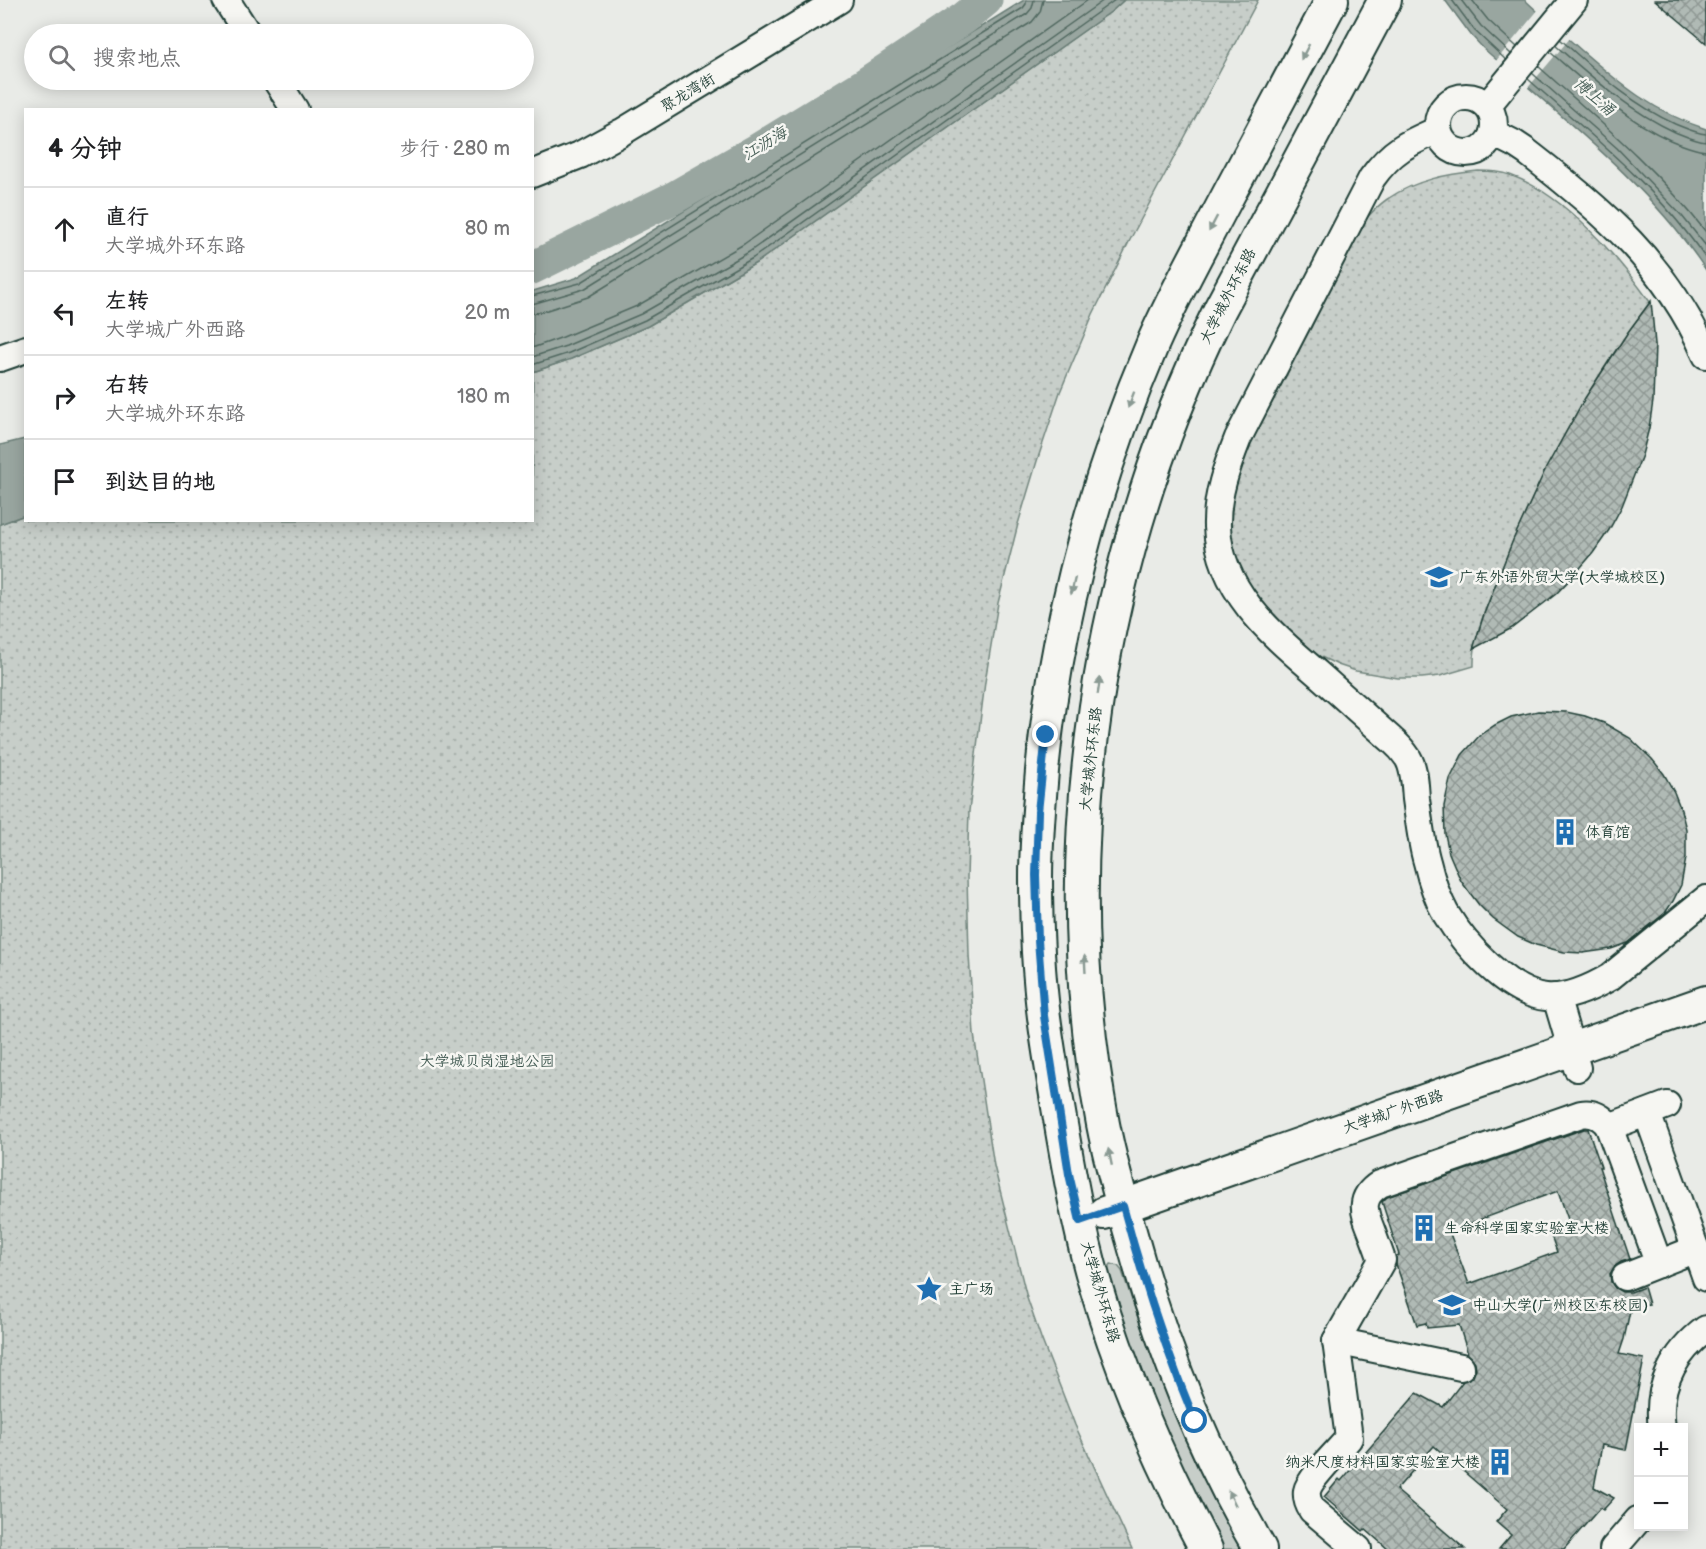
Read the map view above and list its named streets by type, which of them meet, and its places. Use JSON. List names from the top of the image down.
{
  "streets": {
    "main road": ["大学城外环东路", "大学城广外西路"],
    "street": ["聚龙湾街"]
  },
  "crossings": [
    ["大学城外环东路", "大学城广外西路"]
  ],
  "water": ["博上涌", "江沥海"],
  "parks": ["大学城贝岗湿地公园"],
  "places": {
    "school or university": ["广东外语外贸大学(大学城校区)", "中山大学(广州校区东校园)"],
    "building": ["体育馆", "生命科学国家实验室大楼", "纳米尺度材料国家实验室大楼"],
    "place": ["主广场"]
  },
  "page": {
    "search": "搜索地点",
    "heading": ["4 分钟", "步行 · 280 m"],
    "list": [
      ["直行", "大学城外环东路", "80 m"],
      ["左转", "大学城广外西路", "20 m"],
      ["右转", "大学城外环东路", "180 m"],
      "到达目的地"
    ],
    "map_buttons": ["+", "−"]
  }
}
